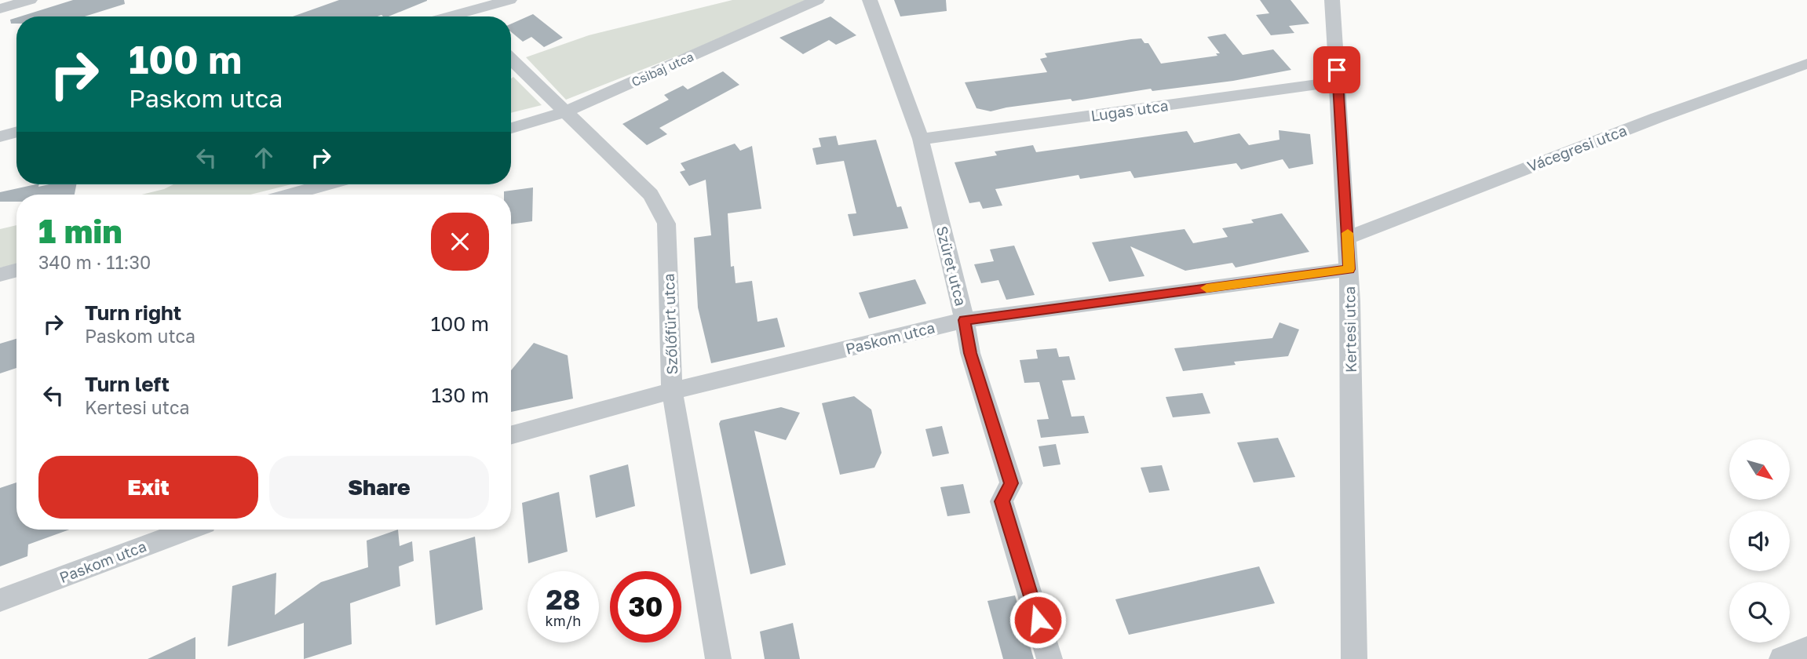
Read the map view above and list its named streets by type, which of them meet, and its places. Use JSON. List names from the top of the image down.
{
  "streets": {
    "street": [
      "Csibaj utca",
      "Lugas utca",
      "Vácegresi utca",
      "Szüret utca",
      "Szőlőfürt utca",
      "Kertesi utca",
      "Paskom utca"
    ]
  },
  "crossings": [
    ["Csibaj utca", "Szőlőfürt utca"],
    ["Lugas utca", "Szüret utca"],
    ["Lugas utca", "Kertesi utca"],
    ["Vácegresi utca", "Kertesi utca"],
    ["Szüret utca", "Paskom utca"],
    ["Szőlőfürt utca", "Paskom utca"],
    ["Kertesi utca", "Paskom utca"]
  ],
  "north": "bottom right",
  "page": {
    "turn": ["100 m", "Paskom utca"],
    "heading": ["1 min", "340 m · 11:30"],
    "list": [
      {
        "name": "Turn right",
        "note": "Paskom utca",
        "value": "100 m"
      },
      {
        "name": "Turn left",
        "note": "Kertesi utca",
        "value": "130 m"
      }
    ],
    "buttons": ["Exit", "Share"],
    "speed": "28 km/h",
    "limit": "30"
  }
}
